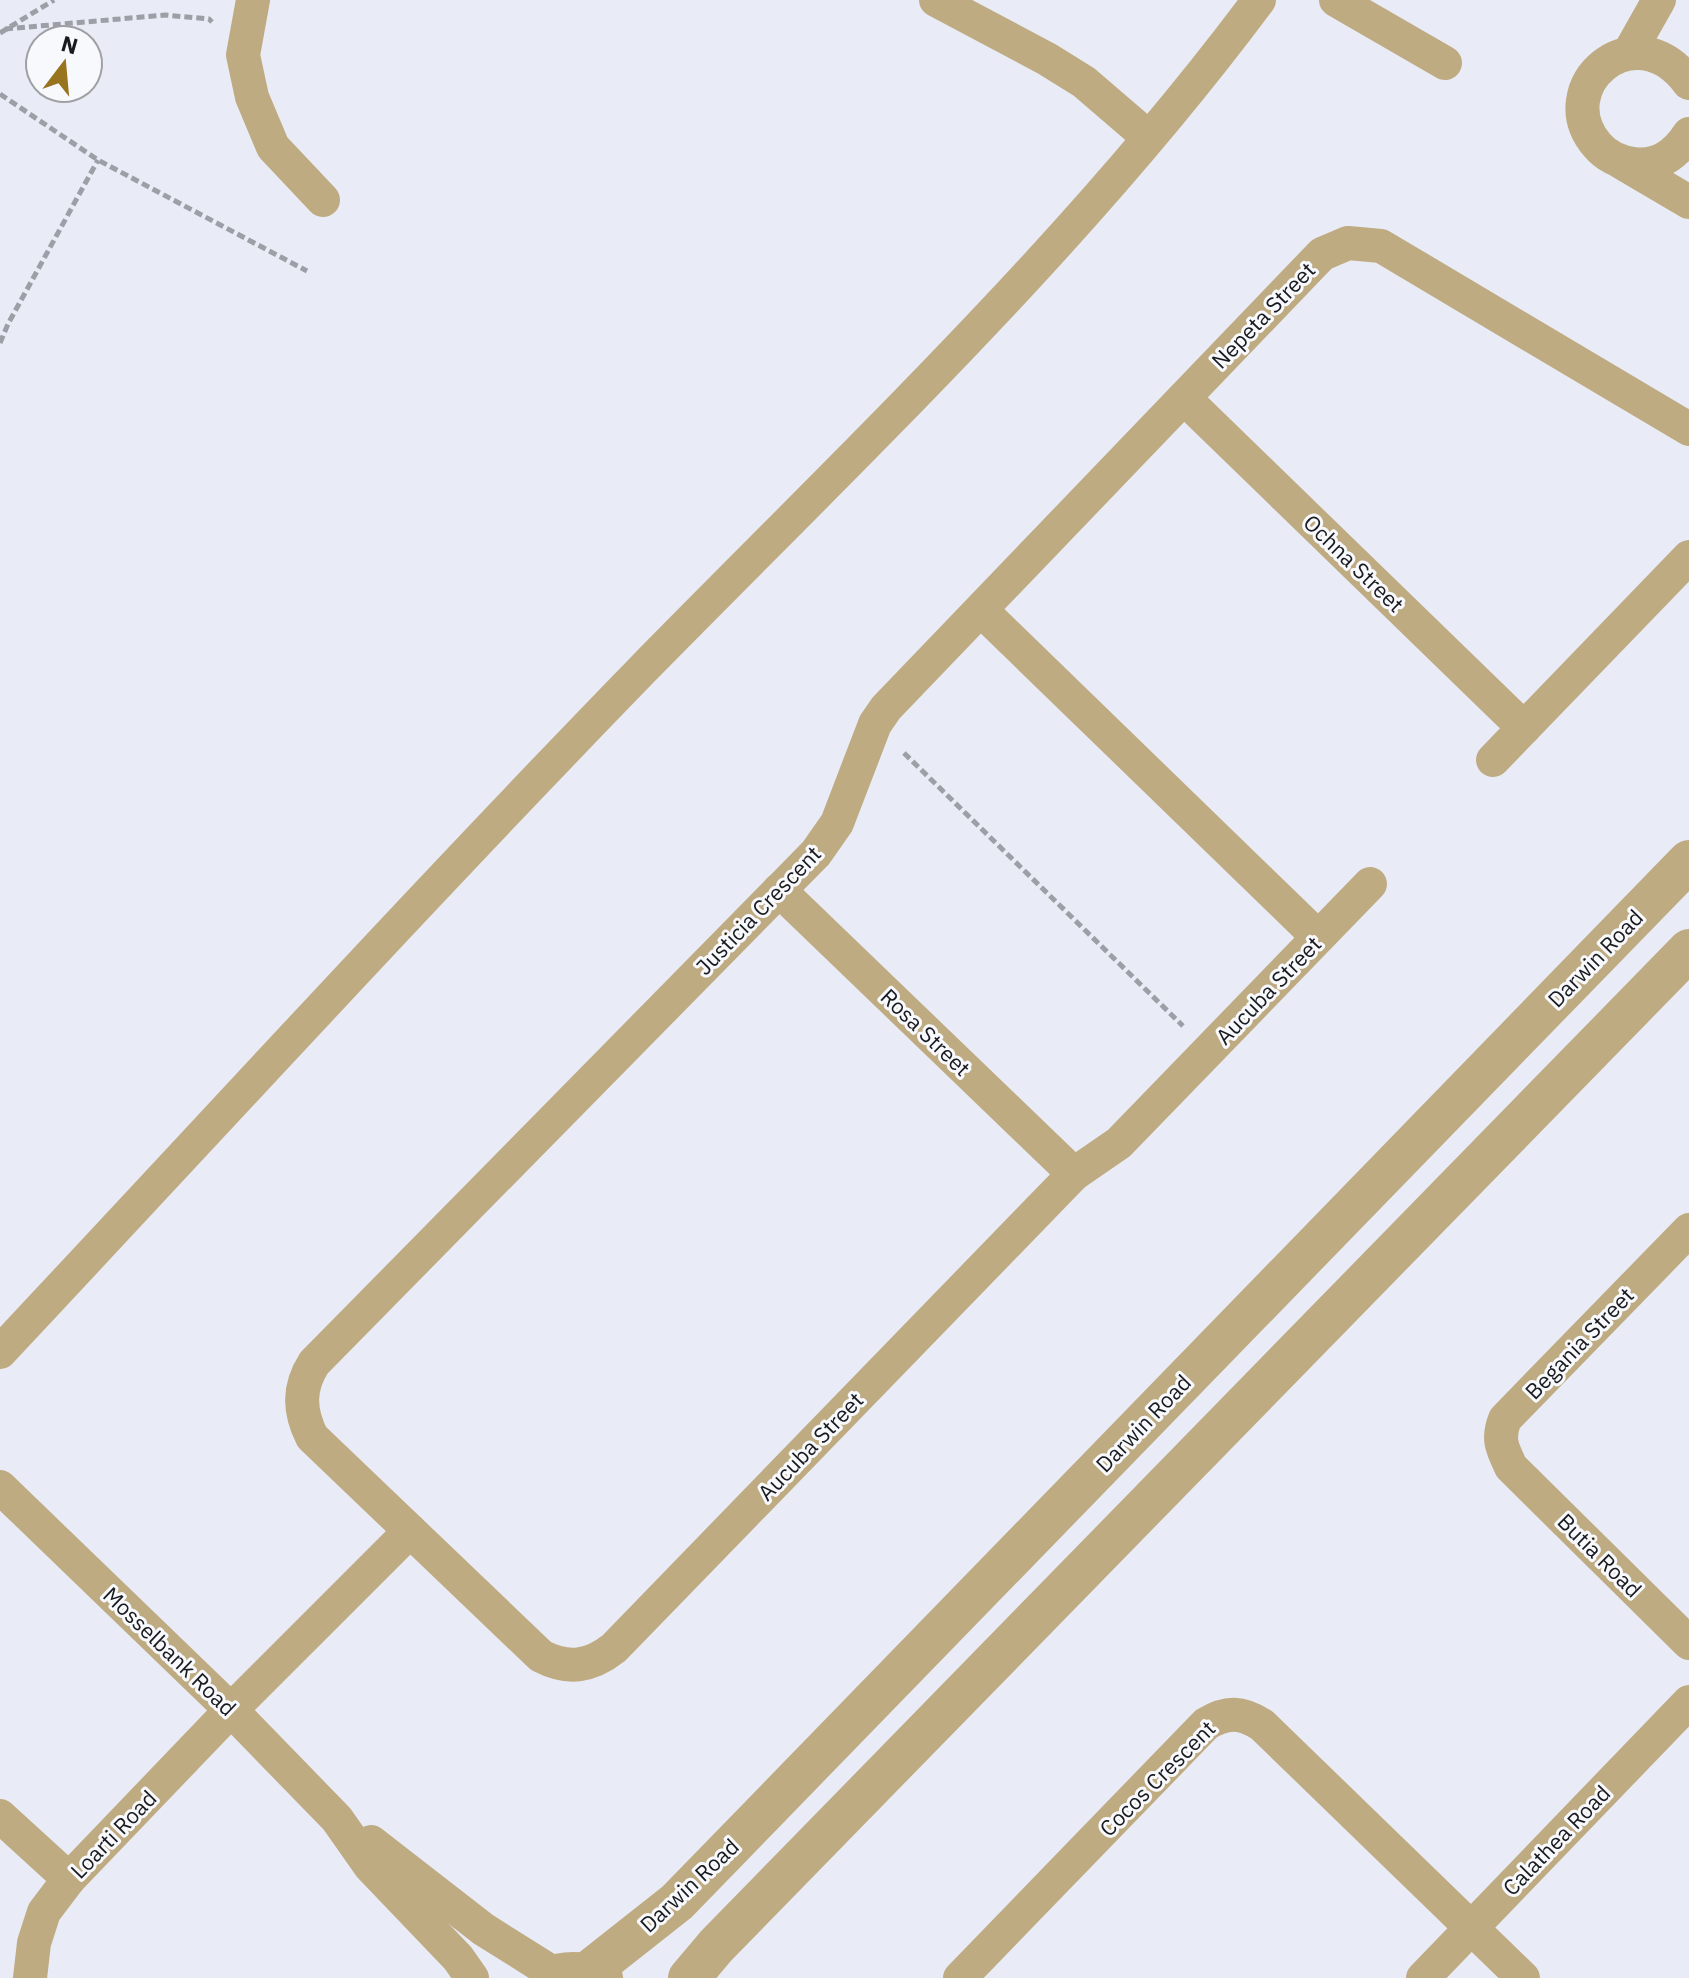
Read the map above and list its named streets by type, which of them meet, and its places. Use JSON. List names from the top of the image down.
{
  "streets": {
    "street": [
      "Nepeta Street",
      "Ochna Street",
      "Justicia Crescent",
      "Darwin Road",
      "Aucuba Street",
      "Rosa Street",
      "Begania Street",
      "Butia Road",
      "Mosselbank Road",
      "Cocos Crescent",
      "Loarti Road",
      "Calathea Road"
    ]
  },
  "crossings": [
    ["Nepeta Street", "Ochna Street"],
    ["Nepeta Street", "Justicia Crescent"],
    ["Justicia Crescent", "Aucuba Street"],
    ["Justicia Crescent", "Rosa Street"],
    ["Darwin Road", "Mosselbank Road"],
    ["Aucuba Street", "Rosa Street"],
    ["Begania Street", "Butia Road"],
    ["Mosselbank Road", "Loarti Road"],
    ["Cocos Crescent", "Calathea Road"]
  ],
  "north": "top"
}
